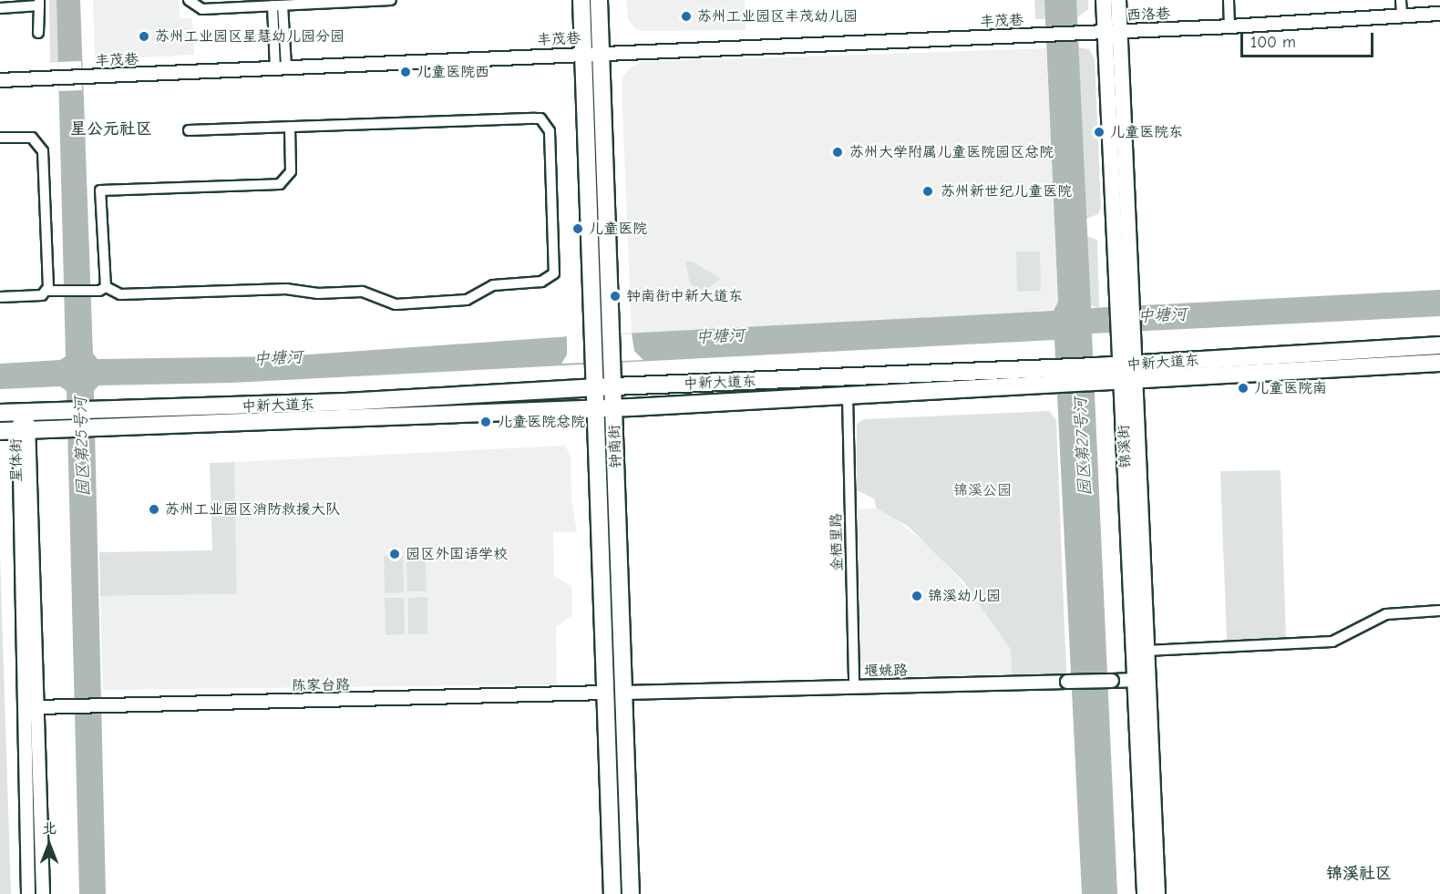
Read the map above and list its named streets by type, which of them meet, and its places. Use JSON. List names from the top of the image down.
{
  "streets": {
    "main road": ["中新大道东", "钟南街", "锦溪街"],
    "street": [
      "西洛巷",
      "丰茂巷",
      "星体街",
      "金栖里路",
      "堰姚路",
      "陈家台路"
    ]
  },
  "crossings": [
    ["西洛巷", "丰茂巷"],
    ["西洛巷", "锦溪街"],
    ["丰茂巷", "钟南街"],
    ["丰茂巷", "锦溪街"],
    ["中新大道东", "钟南街"],
    ["中新大道东", "锦溪街"],
    ["中新大道东", "星体街"],
    ["中新大道东", "金栖里路"],
    ["钟南街", "堰姚路"],
    ["钟南街", "陈家台路"],
    ["锦溪街", "堰姚路"],
    ["星体街", "陈家台路"],
    ["金栖里路", "堰姚路"]
  ],
  "districts": ["星公元社区", "锦溪社区"],
  "water": ["中塘河", "园区第25号河", "园区第27号河"],
  "parks": ["锦溪公园"],
  "places": [
    "苏州工业园区丰茂幼儿园",
    "苏州工业园区星慧幼儿园分园",
    "儿童医院西",
    "儿童医院东",
    "苏州大学附属儿童医院园区总院",
    "苏州新世纪儿童医院",
    "儿童医院",
    "钟南街中新大道东",
    "儿童医院南",
    "儿童医院总院",
    "苏州工业园区消防救援大队",
    "园区外国语学校",
    "锦溪幼儿园"
  ],
  "scale_bar": "100 m",
  "north": "top"
}
